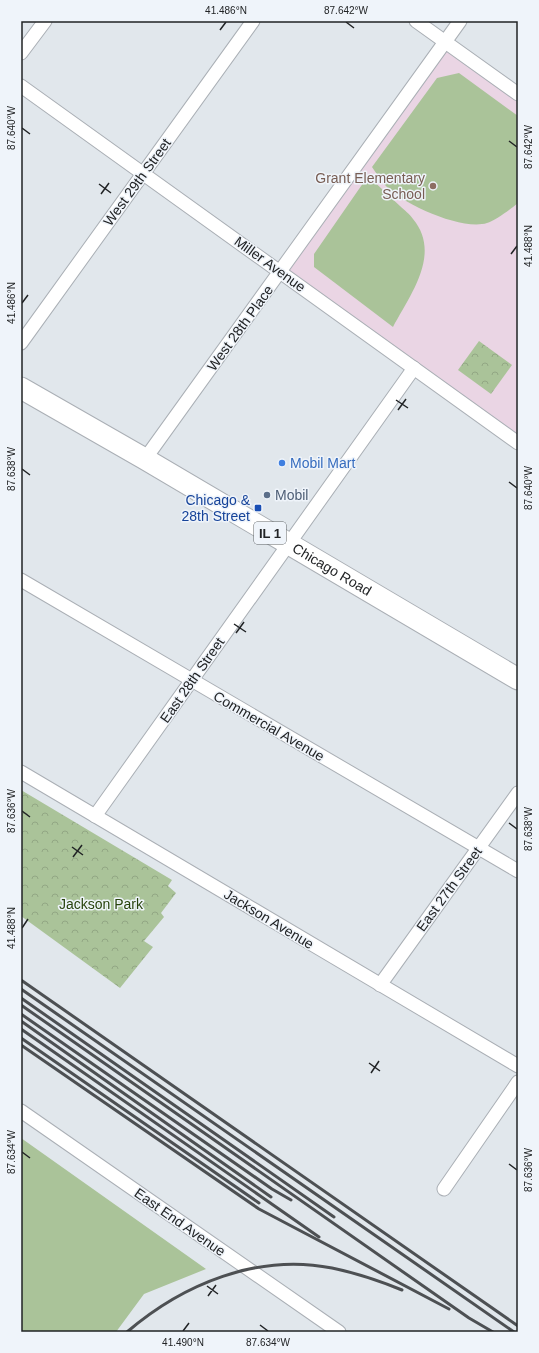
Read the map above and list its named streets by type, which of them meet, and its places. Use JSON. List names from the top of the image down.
{
  "streets": {
    "main road": ["IL 1", "Chicago Road"],
    "street": [
      "West 29th Street",
      "Miller Avenue",
      "West 28th Place",
      "East 28th Street",
      "Commercial Avenue",
      "East 27th Street",
      "Jackson Avenue",
      "East End Avenue"
    ]
  },
  "crossings": [
    ["West 29th Street", "Miller Avenue"],
    ["Miller Avenue", "West 28th Place"],
    ["Miller Avenue", "East 28th Street"],
    ["West 28th Place", "Chicago Road"],
    ["Chicago Road", "East 28th Street"],
    ["East 28th Street", "Commercial Avenue"],
    ["East 28th Street", "Jackson Avenue"],
    ["Commercial Avenue", "East 27th Street"],
    ["East 27th Street", "Jackson Avenue"]
  ],
  "parks": ["Jackson Park"],
  "places": {
    "other": ["Grant Elementary School", "Mobil Mart", "Mobil"],
    "transit": ["Chicago & 28th Street"]
  },
  "coordinates": [
    "41.486°N",
    "87.642°W",
    "87.640°W",
    "41.488°N",
    "87.638°W",
    "87.636°W",
    "87.634°W",
    "41.490°N"
  ]
}
